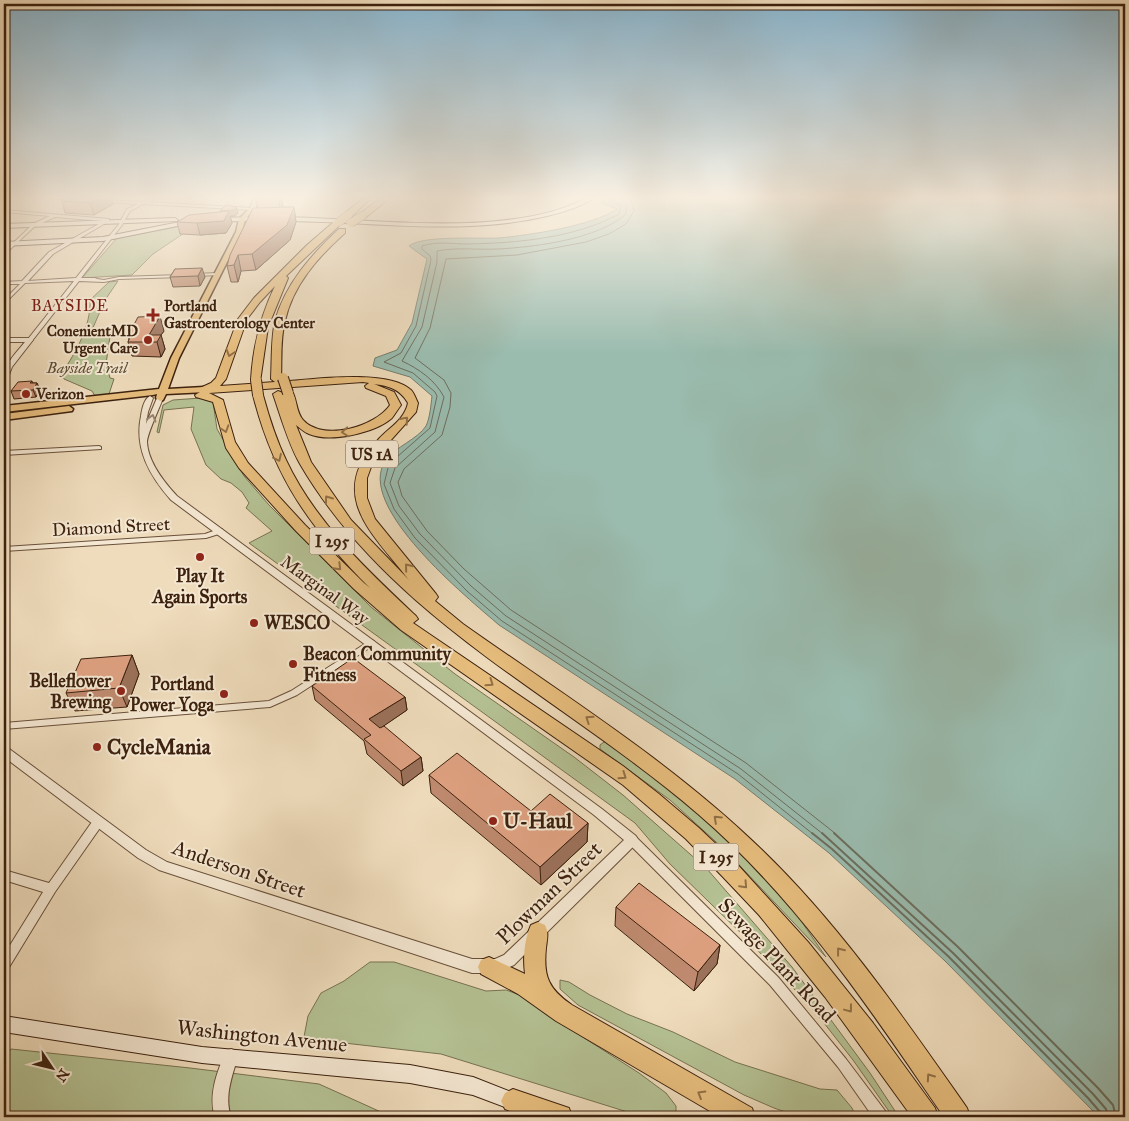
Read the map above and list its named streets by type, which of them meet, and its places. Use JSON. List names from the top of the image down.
{
  "streets": {
    "highway": ["US 1A", "I 295"],
    "main road": ["Marginal Way", "Washington Avenue"],
    "street": [
      "Diamond Street",
      "Anderson Street",
      "Plowman Street",
      "Sewage Plant Road"
    ]
  },
  "crossings": [
    ["US 1A", "I 295"],
    ["US 1A", "Marginal Way"],
    ["Diamond Street", "Marginal Way"],
    ["Marginal Way", "Plowman Street"],
    ["Marginal Way", "Sewage Plant Road"],
    ["Anderson Street", "Plowman Street"],
    ["Plowman Street", "Sewage Plant Road"]
  ],
  "districts": ["BAYSIDE"],
  "parks": ["Bayside Trail"],
  "places": {
    "health": ["Portland Gastroenterology Center"],
    "other": [
      "ConenientMD Urgent Care",
      "Verizon",
      "Play It Again Sports",
      "WESCO",
      "Beacon Community Fitness",
      "Belleflower Brewing",
      "Portland Power Yoga",
      "CycleMania",
      "U-Haul"
    ]
  },
  "north": "bottom right"
}
